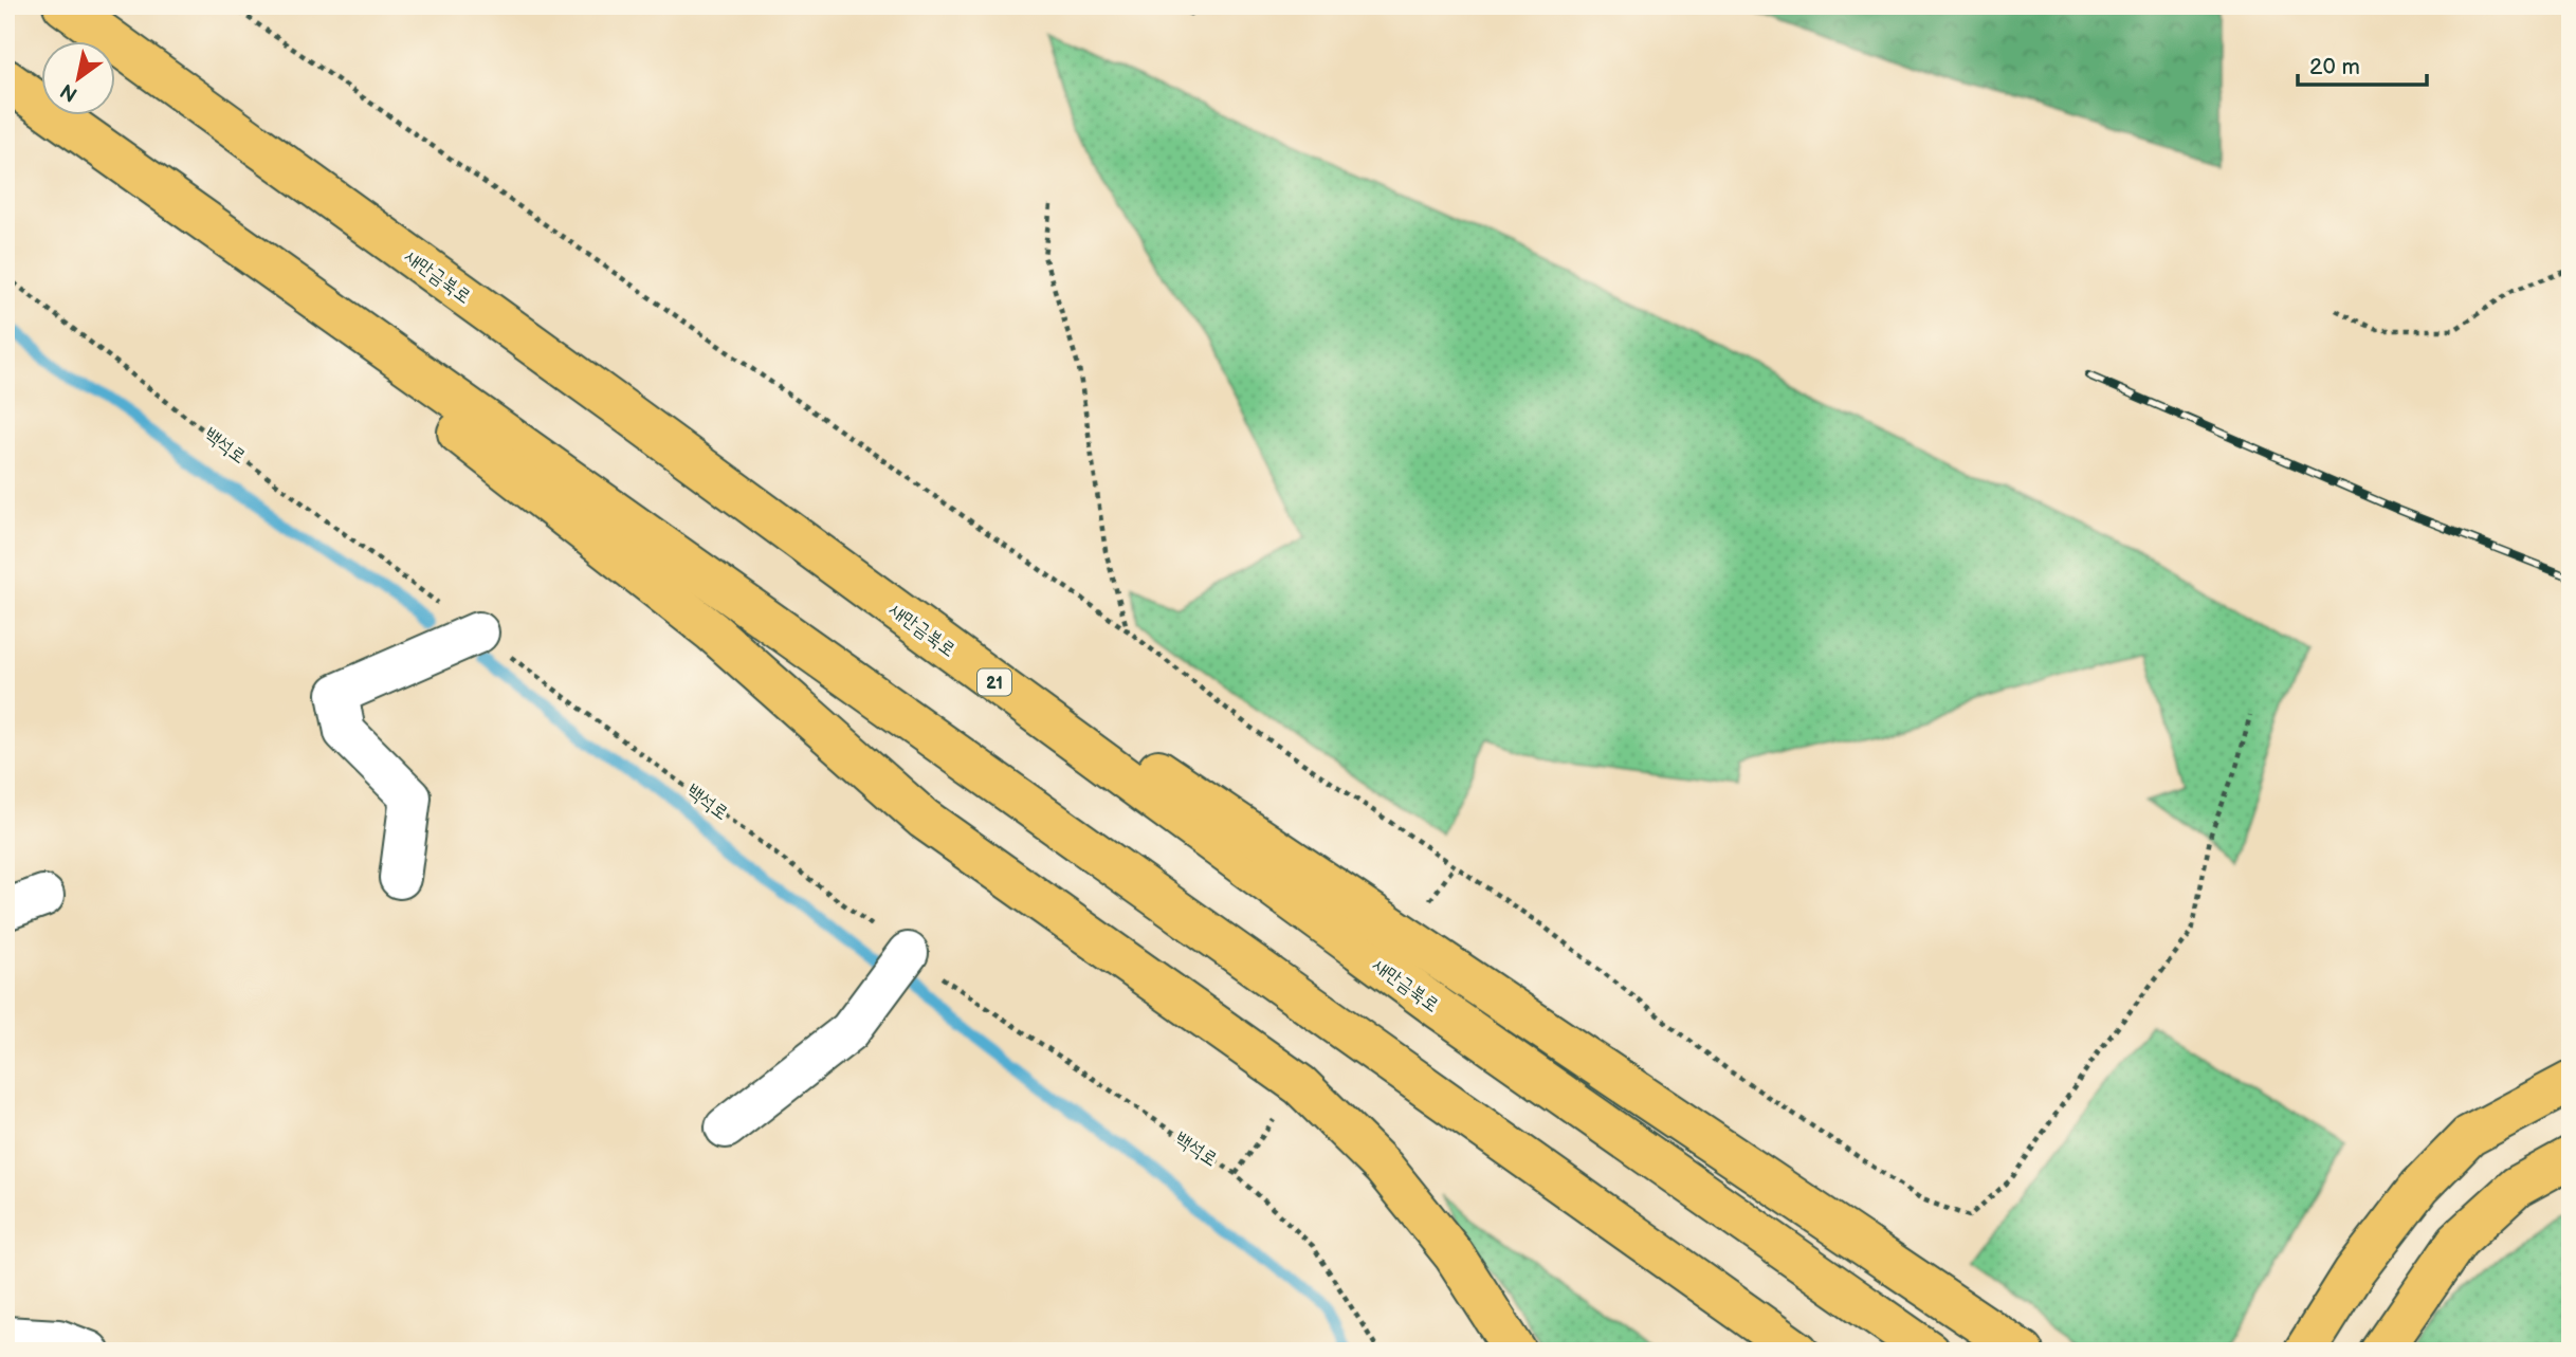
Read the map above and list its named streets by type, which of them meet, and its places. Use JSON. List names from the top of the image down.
{
  "streets": {
    "highway": ["새만금북로", "21"],
    "path": ["백석로"]
  },
  "scale_bar": "20 m",
  "north": "bottom left"
}
